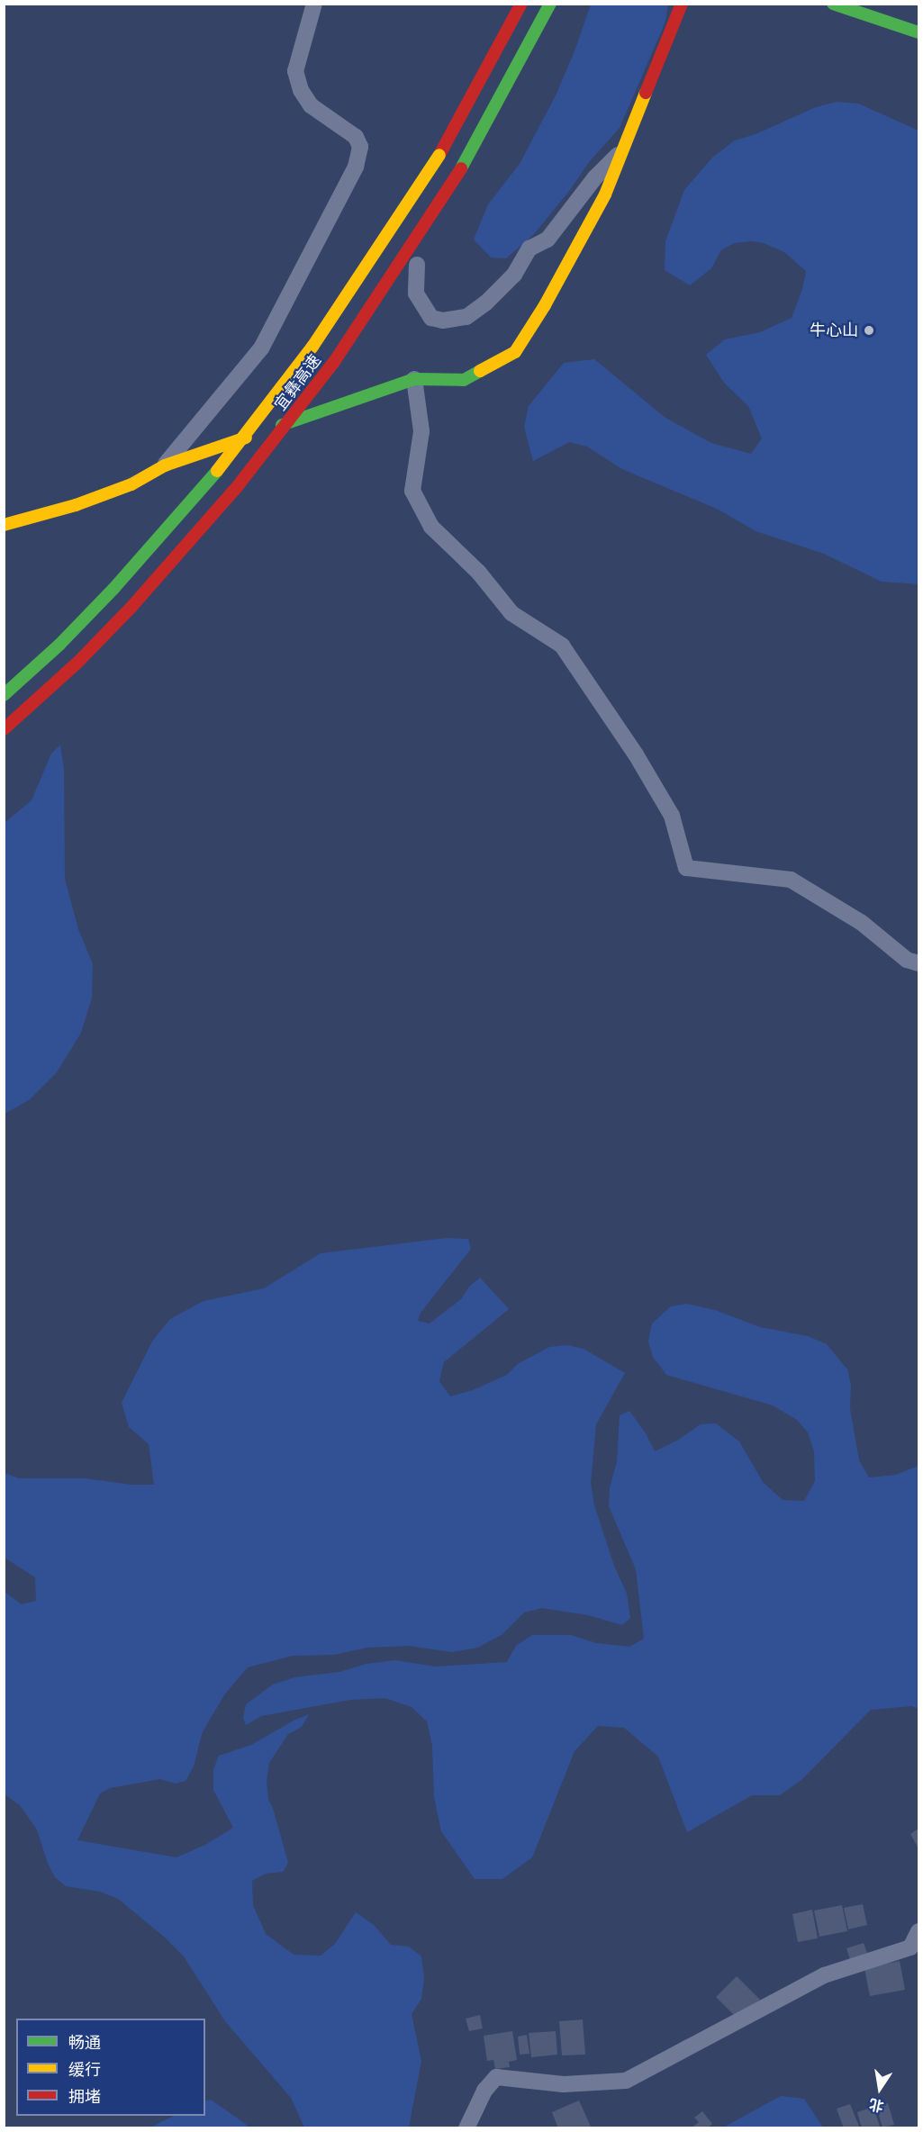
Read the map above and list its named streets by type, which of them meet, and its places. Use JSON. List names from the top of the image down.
{
  "streets": {
    "main road": ["宜彝高速"]
  },
  "places": ["牛心山"],
  "legend": ["畅通", "缓行", "拥堵"],
  "north": "bottom"
}
